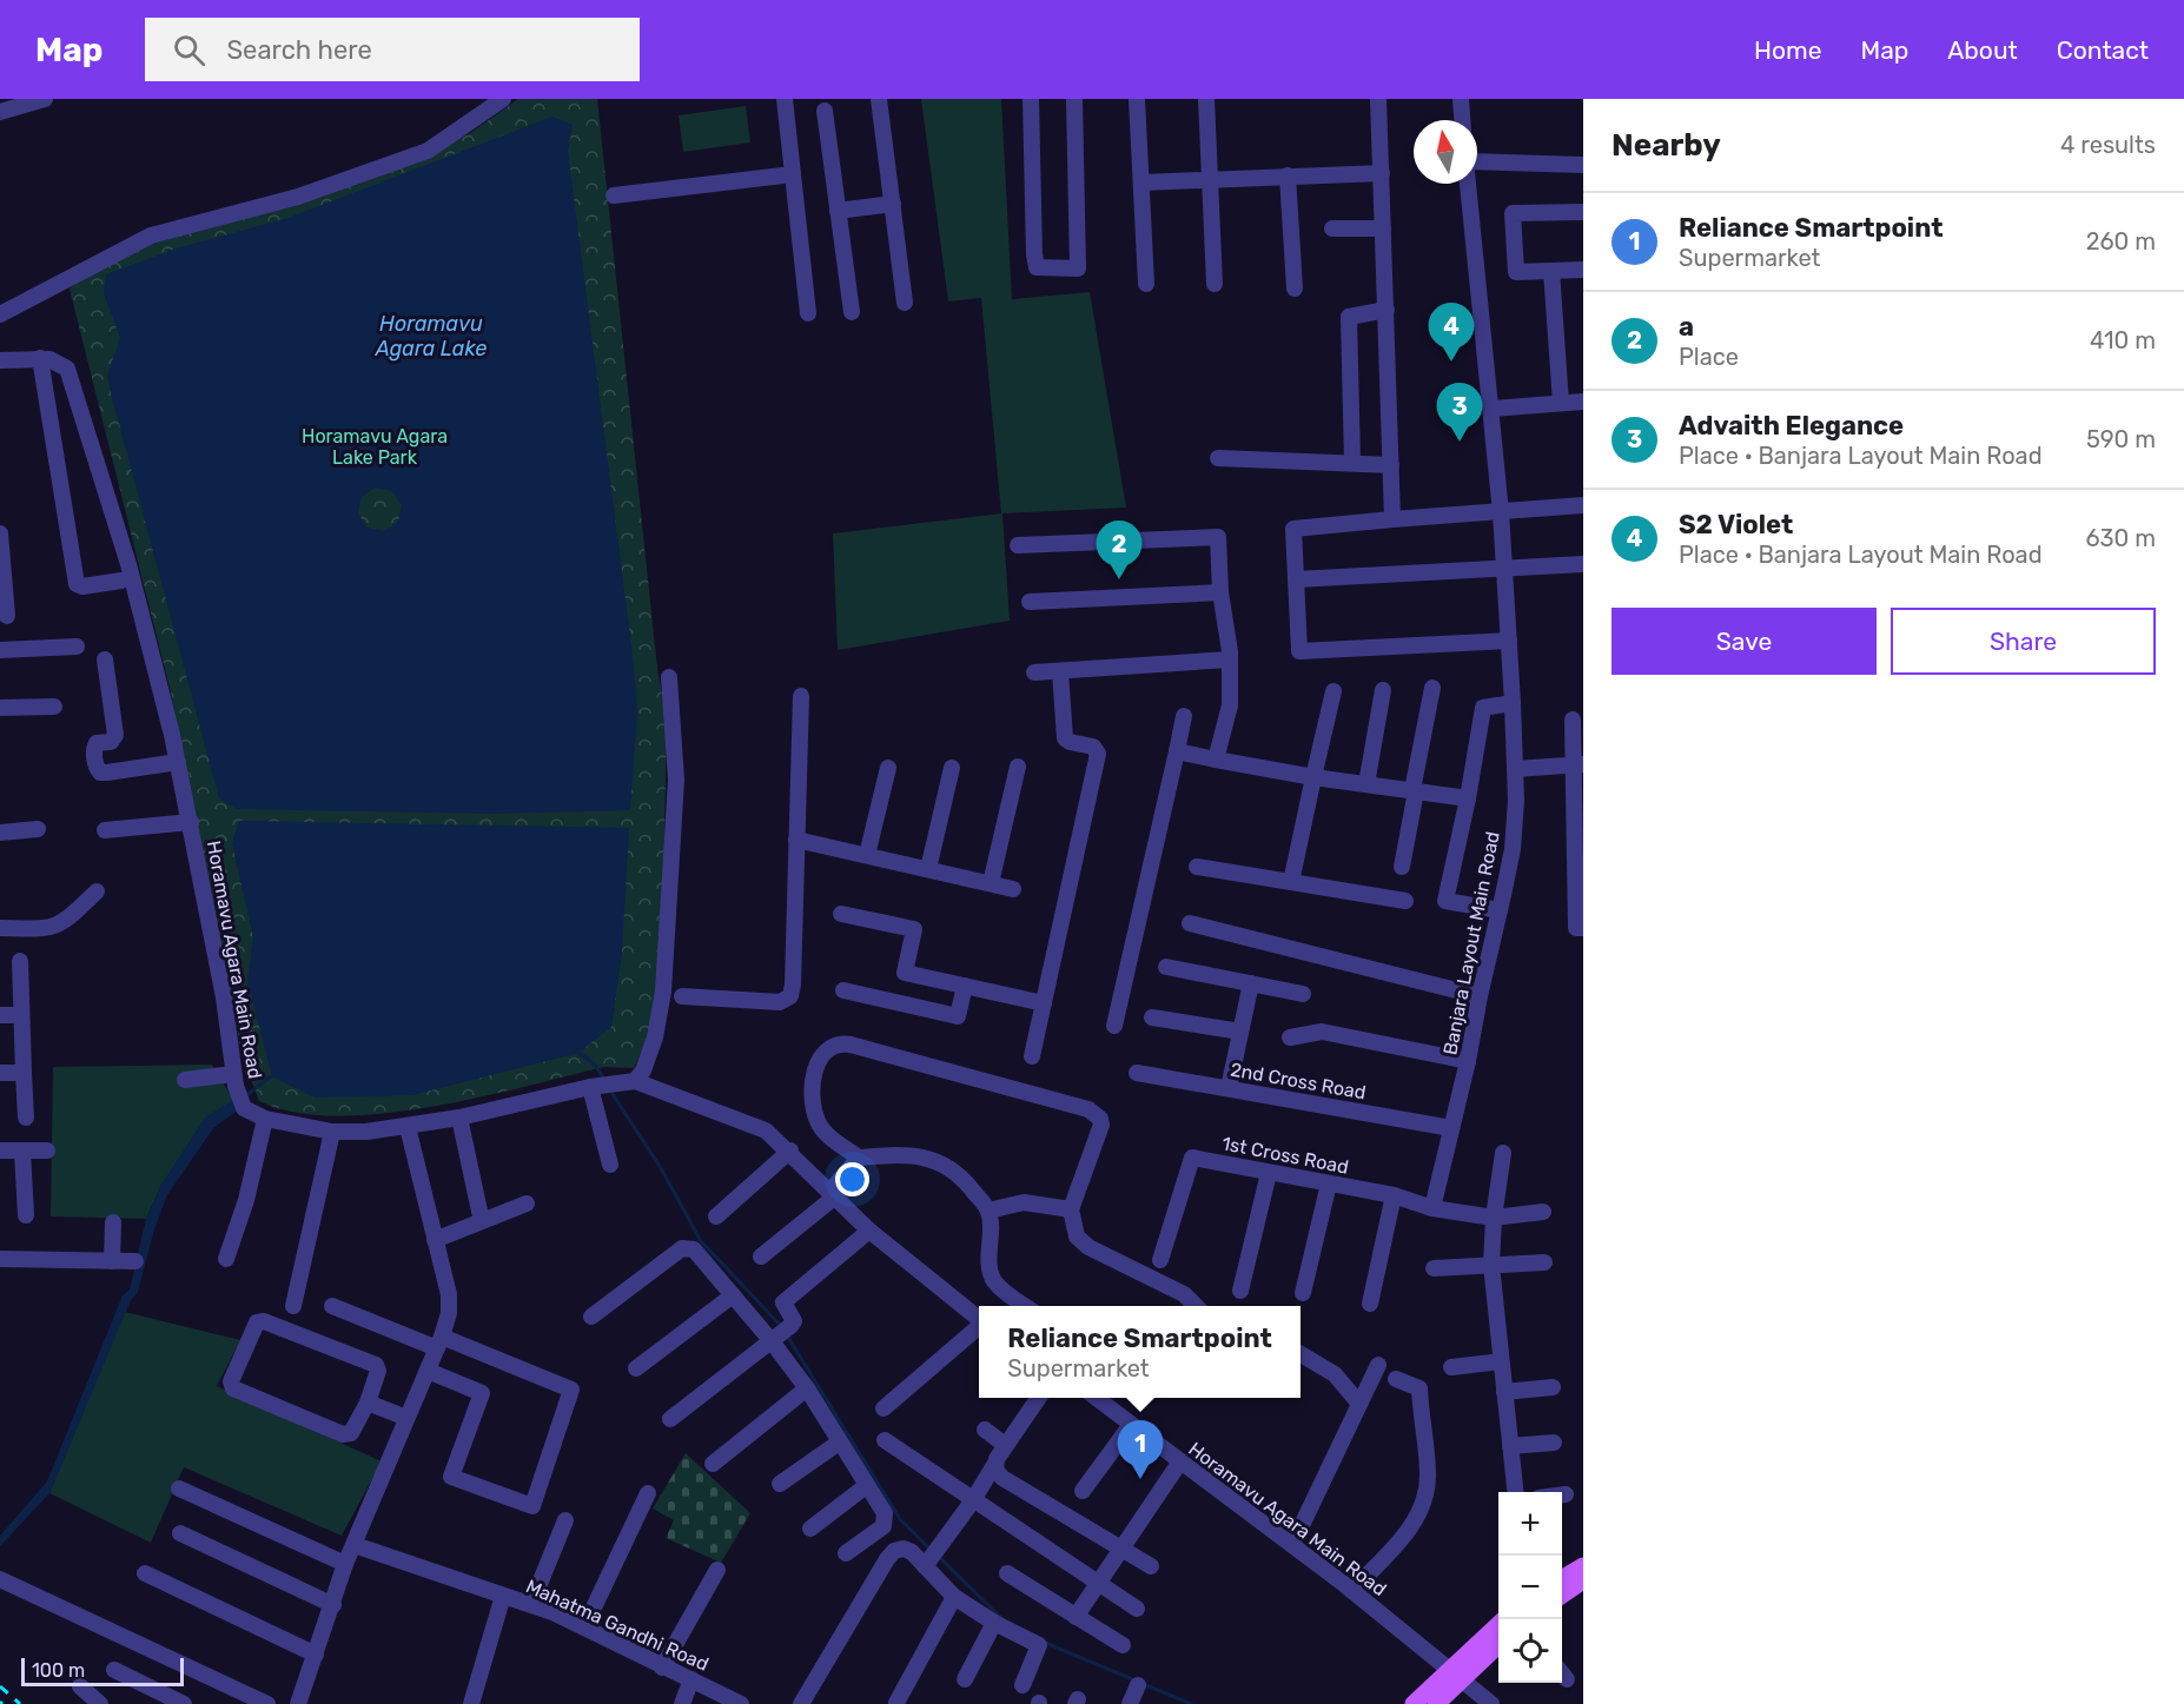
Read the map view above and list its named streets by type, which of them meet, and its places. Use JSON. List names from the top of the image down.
{
  "streets": {
    "street": [
      "Banjara Layout Main Road",
      "Horamavu Agara Main Road",
      "2nd Cross Road",
      "1st Cross Road",
      "Mahatma Gandhi Road"
    ]
  },
  "crossings": [
    ["Banjara Layout Main Road", "2nd Cross Road"],
    ["Banjara Layout Main Road", "1st Cross Road"]
  ],
  "water": ["Horamavu Agara Lake"],
  "parks": ["Horamavu Agara Lake Park"],
  "scale_bar": "100 m",
  "north": "top",
  "page": {
    "header": "Map",
    "search": "Search here",
    "nav": [
      "Home",
      "Map",
      "About",
      "Contact"
    ],
    "heading": ["Nearby", "4 results"],
    "list": [
      {
        "mark": "1",
        "name": "Reliance Smartpoint",
        "note": "Supermarket",
        "value": "260 m"
      },
      {
        "mark": "2",
        "name": "a",
        "note": "Place",
        "value": "410 m"
      },
      {
        "mark": "3",
        "name": "Advaith Elegance",
        "note": "Place · Banjara Layout Main Road",
        "value": "590 m"
      },
      {
        "mark": "4",
        "name": "S2 Violet",
        "note": "Place · Banjara Layout Main Road",
        "value": "630 m"
      }
    ],
    "pins": [
      "4",
      "3",
      "2",
      "1"
    ],
    "buttons": ["Save", "Share"],
    "popup": ["Reliance Smartpoint", "Supermarket"],
    "map_buttons": ["+", "−"],
    "scale": "100 m"
  }
}
